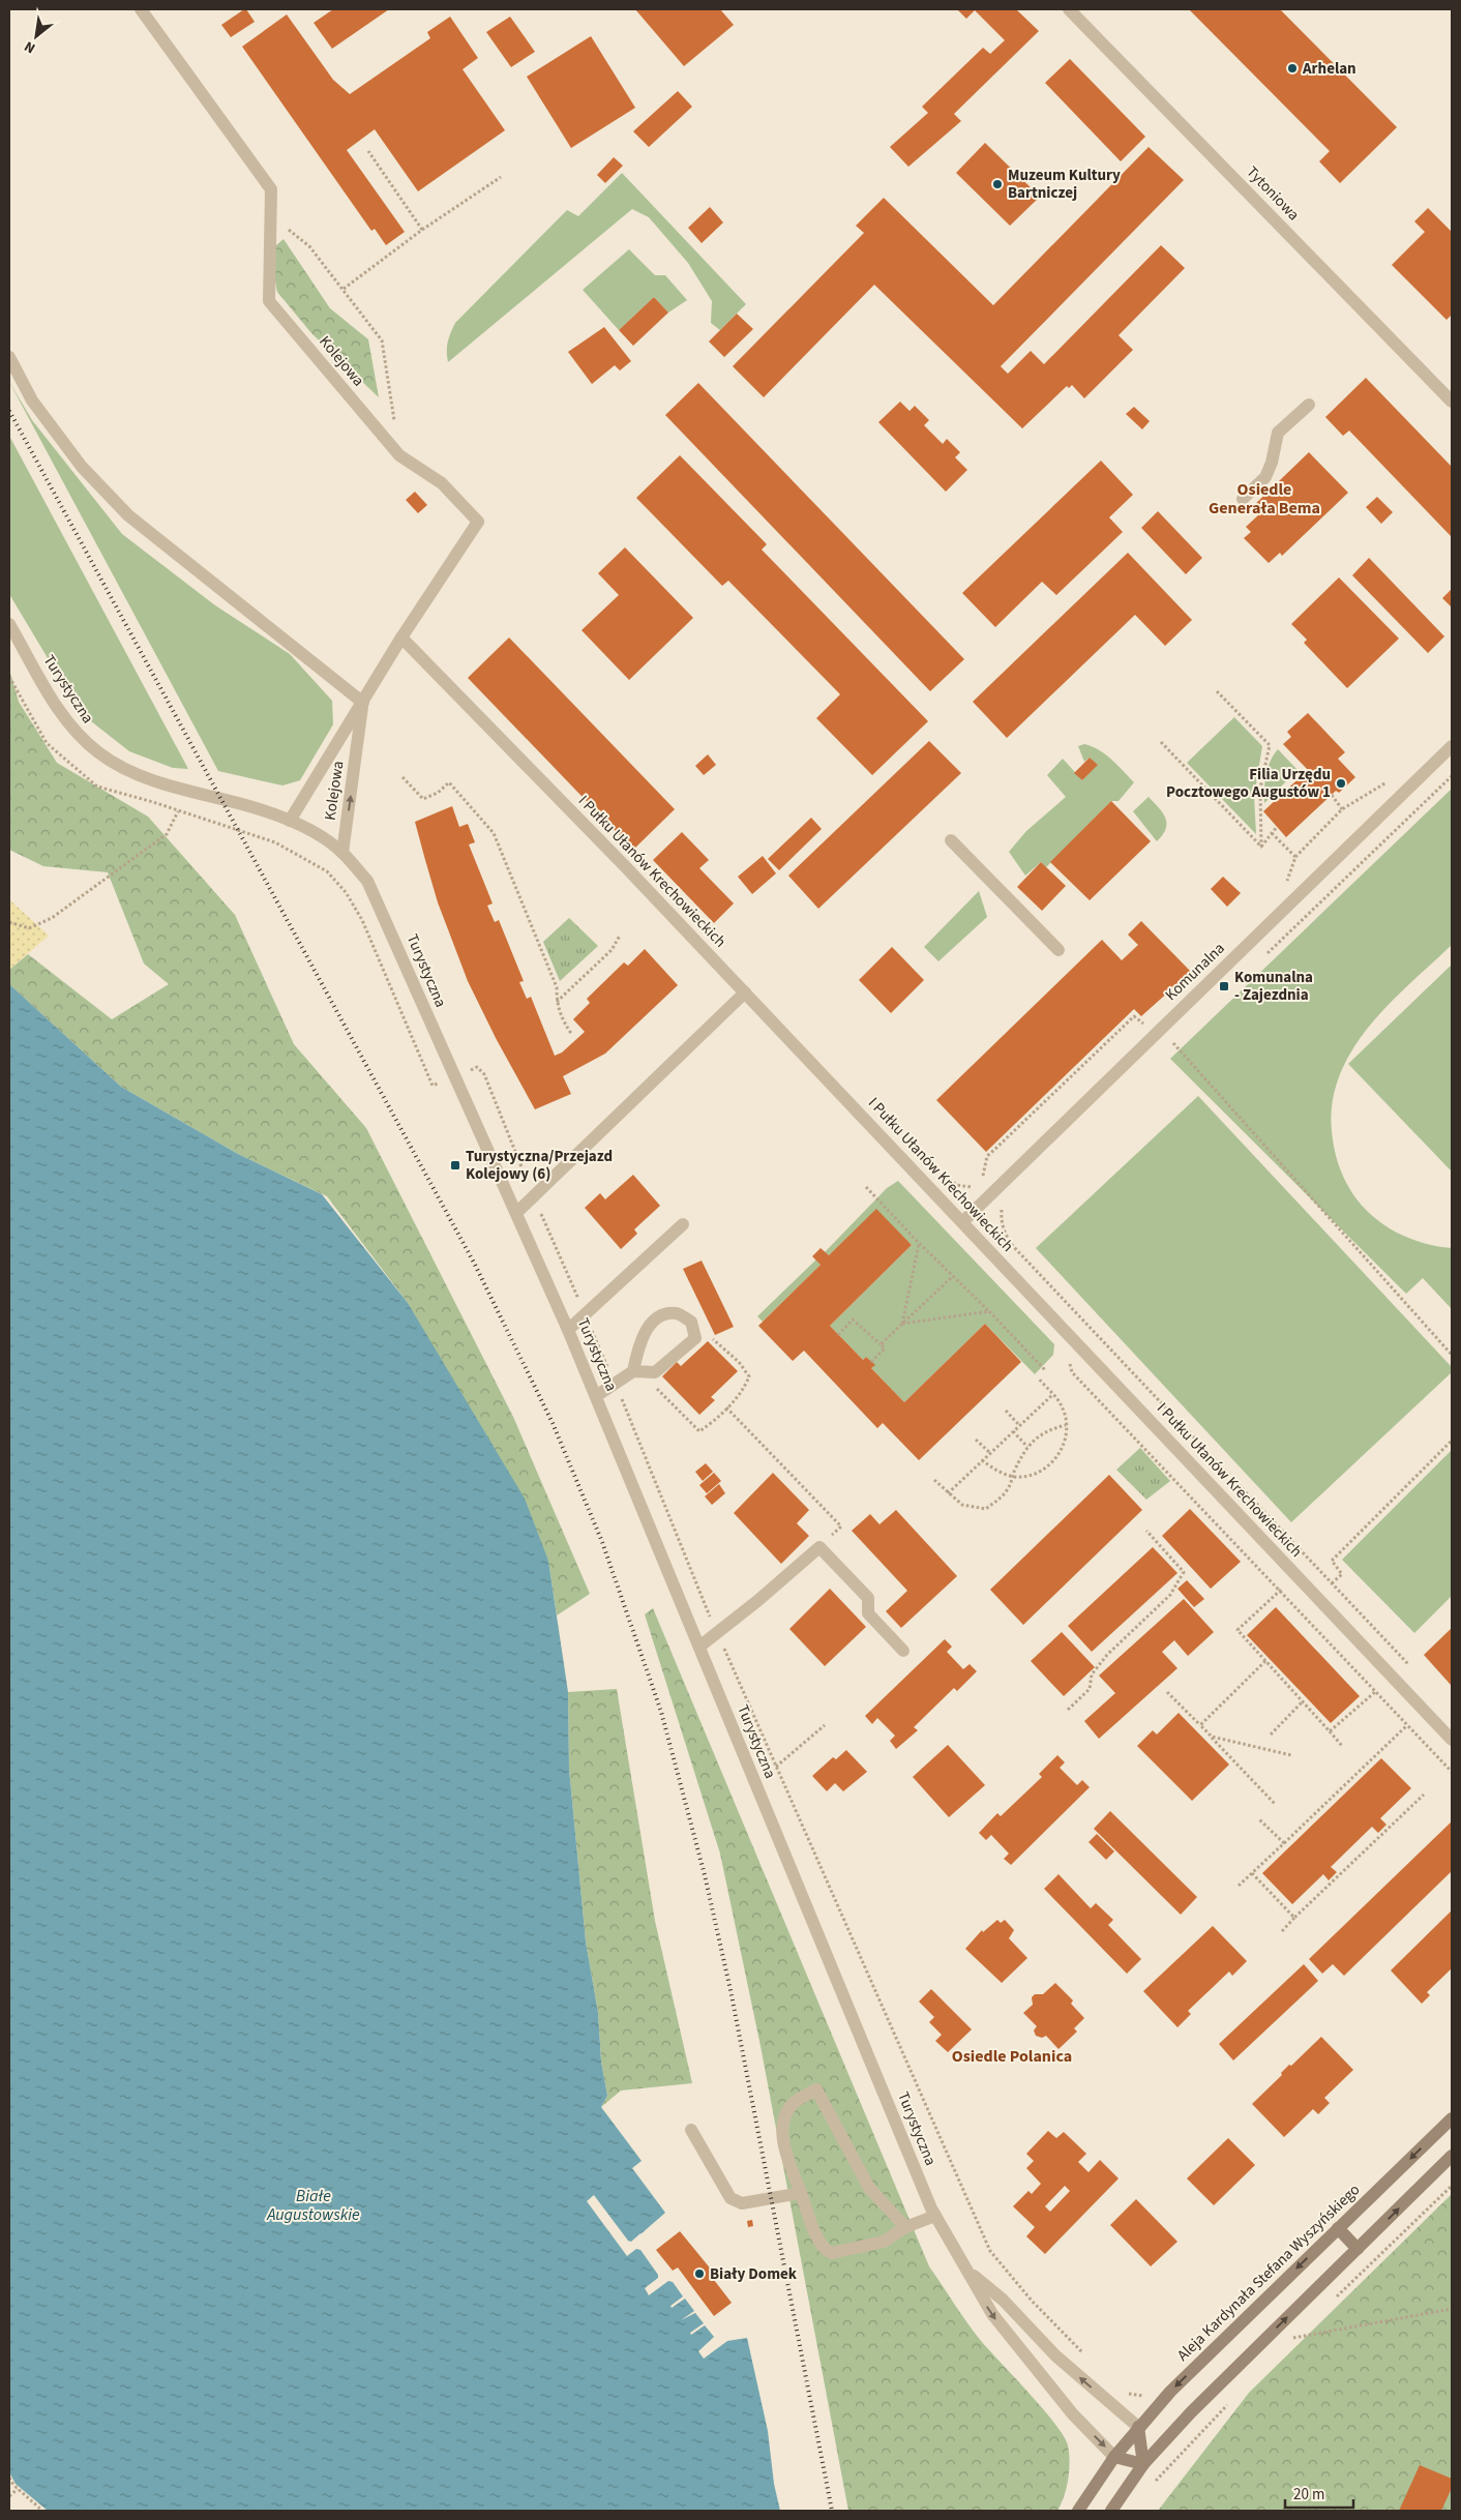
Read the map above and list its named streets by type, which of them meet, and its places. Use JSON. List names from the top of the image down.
{
  "streets": {
    "main road": ["Aleja Kardynała Stefana Wyszyńskiego"],
    "street": [
      "Tytoniowa",
      "Kolejowa",
      "Turystyczna",
      "I Pułku Ułanów Krechowieckich",
      "Komunalna"
    ]
  },
  "crossings": [
    ["Kolejowa", "Turystyczna"],
    ["Kolejowa", "I Pułku Ułanów Krechowieckich"],
    ["Turystyczna", "Aleja Kardynała Stefana Wyszyńskiego"],
    ["I Pułku Ułanów Krechowieckich", "Komunalna"]
  ],
  "districts": ["Osiedle Generała Bema", "Osiedle Polanica"],
  "water": ["Białe Augustowskie"],
  "places": {
    "other": [
      "Arhelan",
      "Muzeum Kultury Bartniczej",
      "Filia Urzędu Pocztowego Augustów 1",
      "Biały Domek"
    ],
    "transit": ["Komunalna - Zajezdnia", "Turystyczna/Przejazd Kolejowy (6)"]
  },
  "scale_bar": "20 m",
  "north": "bottom left"
}
